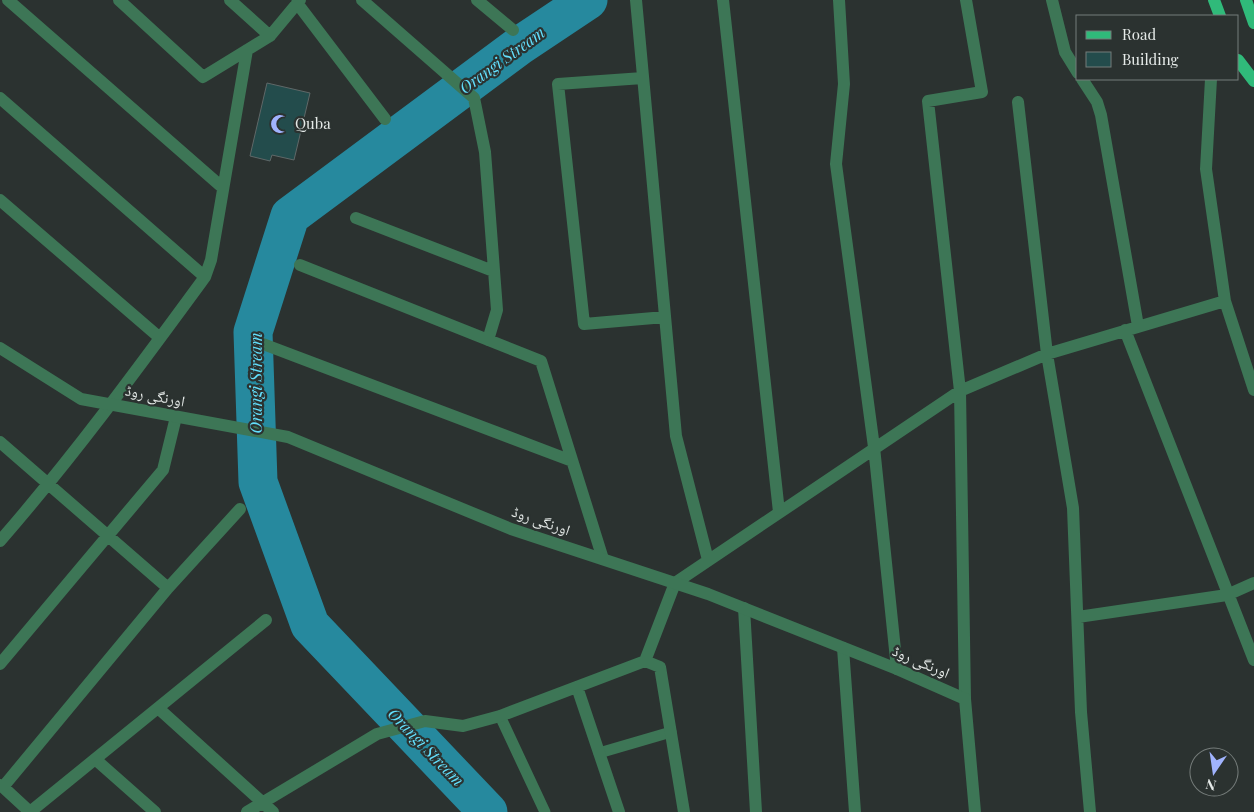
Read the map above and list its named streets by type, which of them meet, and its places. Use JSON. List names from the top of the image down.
{
  "streets": {
    "street": ["اورنگی روڈ"]
  },
  "water": ["Orangi Stream"],
  "places": {
    "mosque": ["Quba"]
  },
  "legend": ["Road", "Building"],
  "north": "bottom"
}
